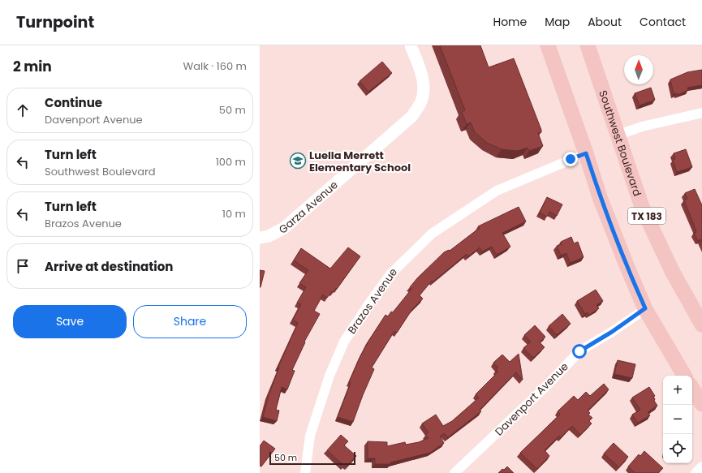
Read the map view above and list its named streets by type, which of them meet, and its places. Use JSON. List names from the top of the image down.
{
  "streets": {
    "main road": ["Southwest Boulevard", "TX 183"],
    "street": ["Garza Avenue", "Brazos Avenue", "Davenport Avenue"]
  },
  "places": {
    "school or university": ["Luella Merrett Elementary School"]
  },
  "scale_bar": "50 m",
  "north": "top",
  "page": {
    "header": "Turnpoint",
    "nav": [
      "Home",
      "Map",
      "About",
      "Contact"
    ],
    "heading": ["2 min", "Walk · 160 m"],
    "list": [
      ["Continue", "Davenport Avenue", "50 m"],
      ["Turn left", "Southwest Boulevard", "100 m"],
      ["Turn left", "Brazos Avenue", "10 m"],
      "Arrive at destination"
    ],
    "buttons": ["Save", "Share"],
    "map_buttons": ["+", "−"],
    "scale": "50 m"
  }
}
